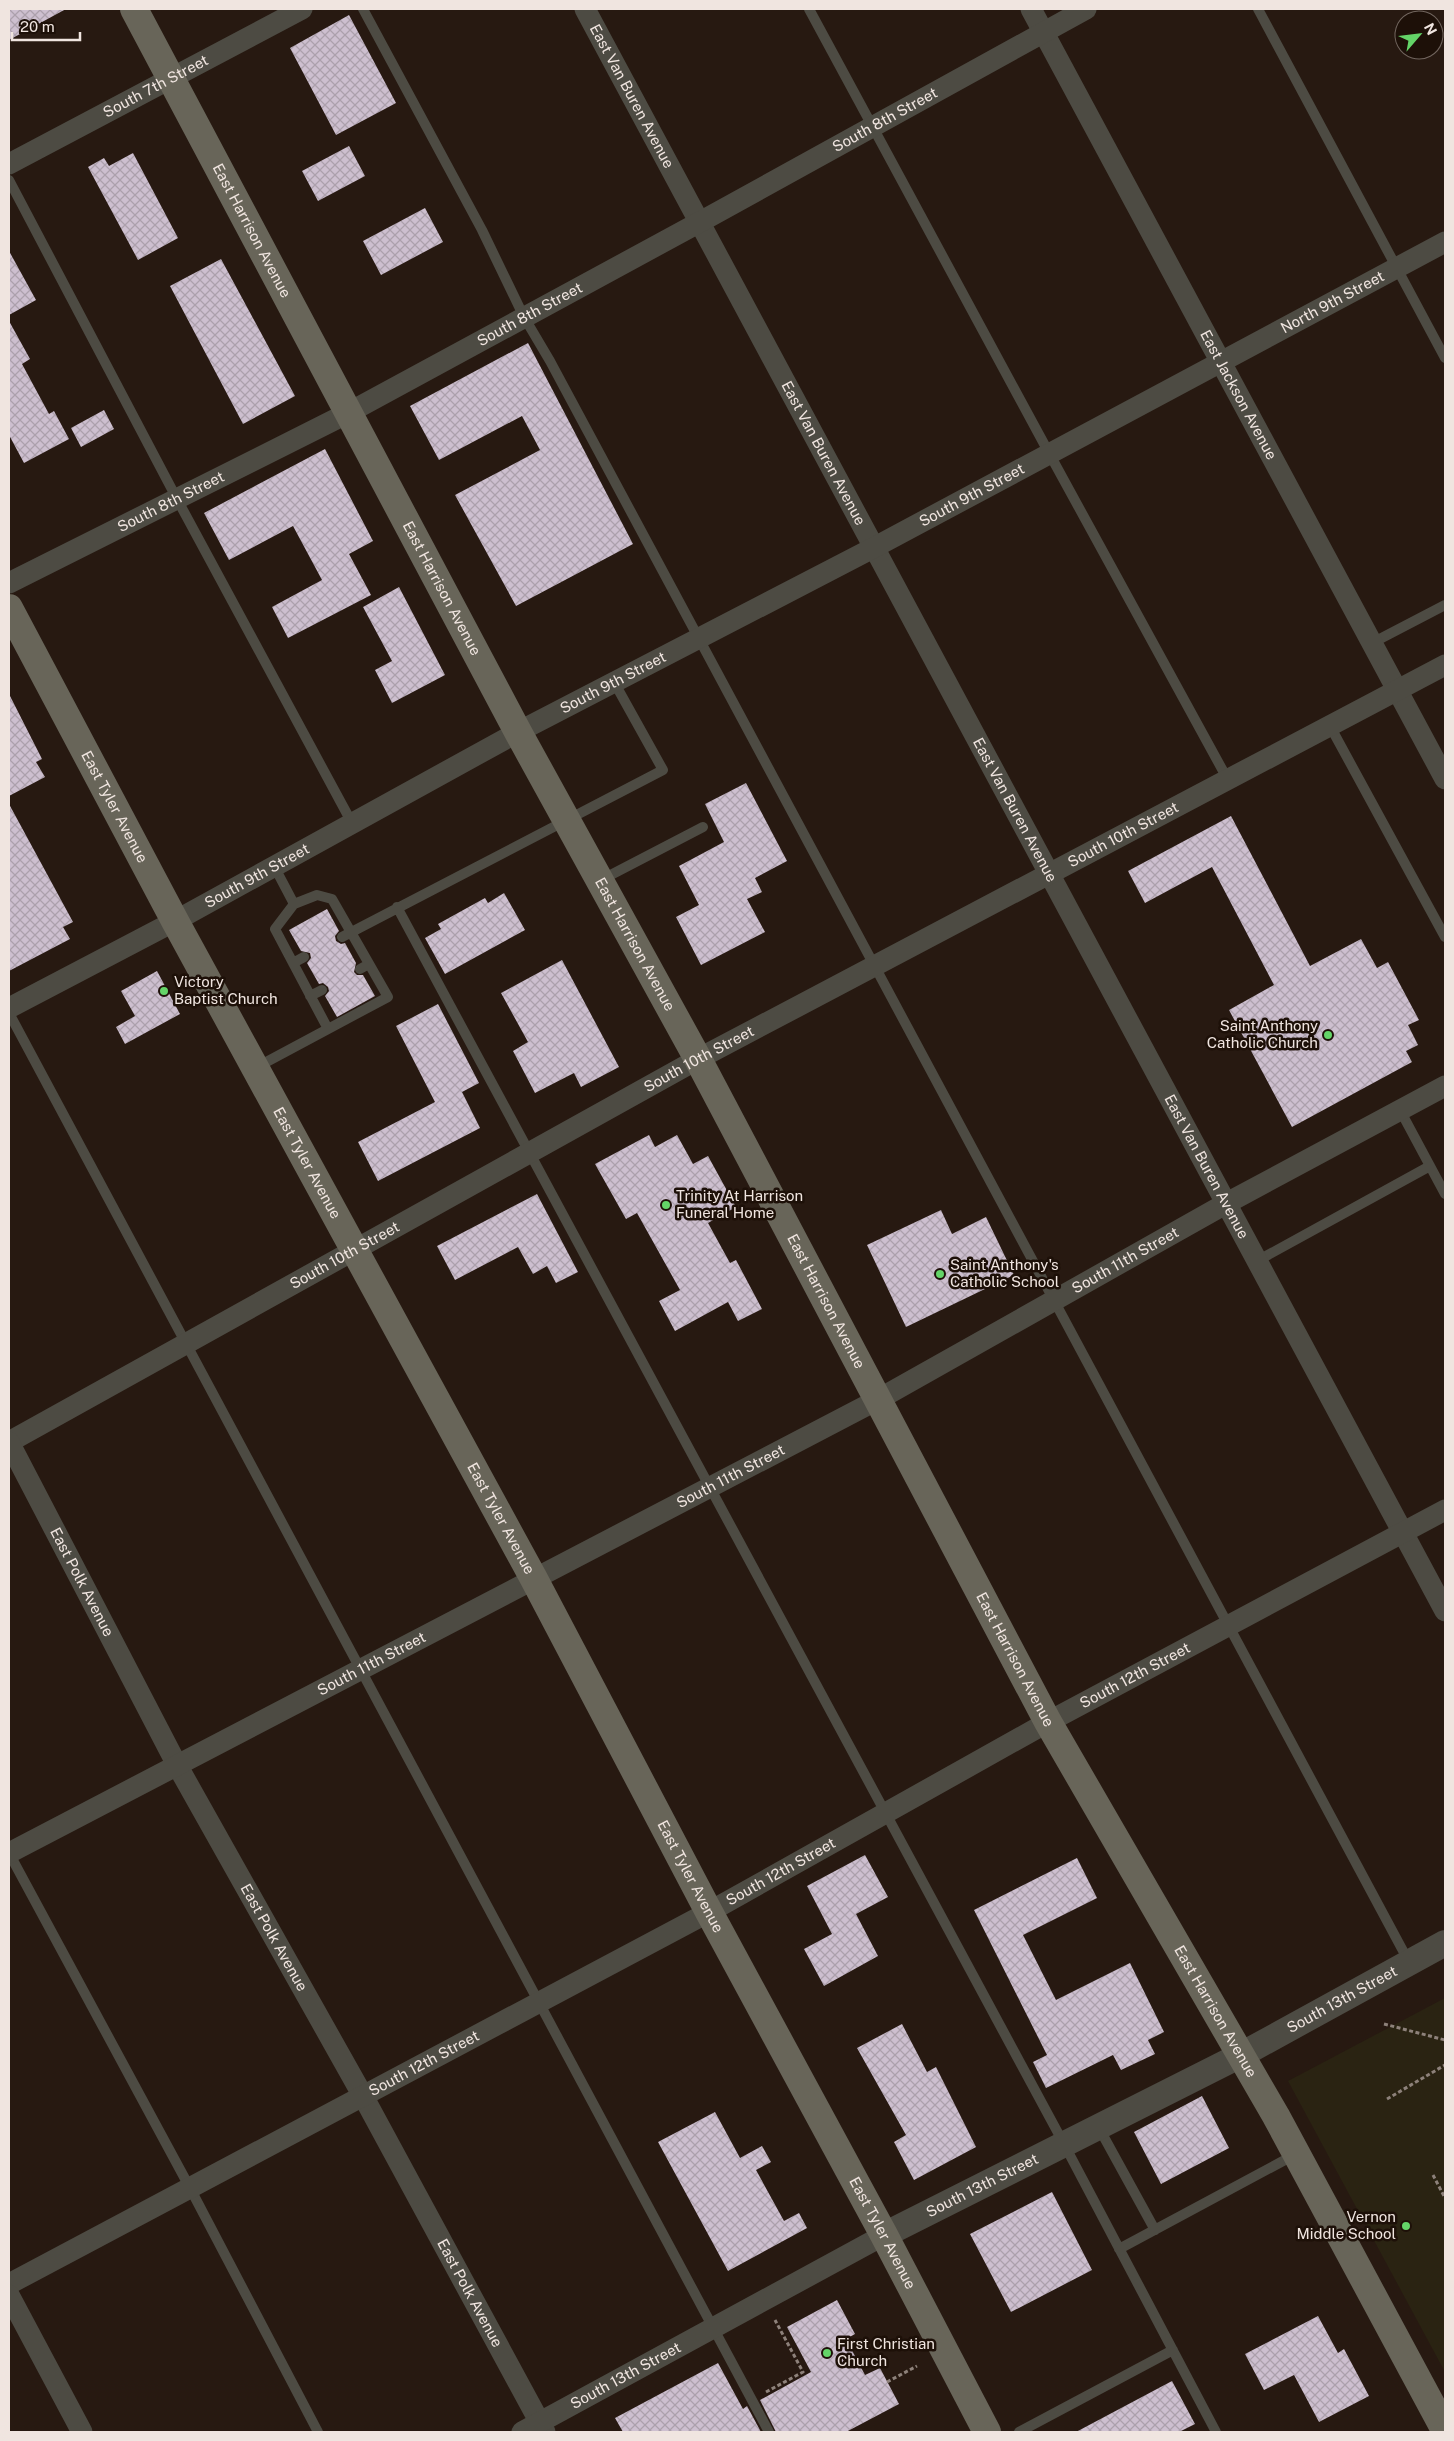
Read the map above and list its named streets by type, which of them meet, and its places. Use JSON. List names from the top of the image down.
{
  "streets": {
    "main road": ["East Harrison Avenue", "East Tyler Avenue"],
    "street": [
      "South 7th Street",
      "East Van Buren Avenue",
      "South 8th Street",
      "North 9th Street",
      "East Jackson Avenue",
      "South 9th Street",
      "South 10th Street",
      "South 11th Street",
      "East Polk Avenue",
      "South 12th Street",
      "South 13th Street"
    ]
  },
  "crossings": [
    ["South 7th Street", "East Harrison Avenue"],
    ["East Van Buren Avenue", "South 8th Street"],
    ["East Van Buren Avenue", "South 9th Street"],
    ["East Van Buren Avenue", "South 10th Street"],
    ["East Van Buren Avenue", "South 11th Street"],
    ["East Van Buren Avenue", "South 12th Street"],
    ["South 8th Street", "East Harrison Avenue"],
    ["South 8th Street", "East Jackson Avenue"],
    ["East Harrison Avenue", "South 9th Street"],
    ["East Harrison Avenue", "South 10th Street"],
    ["East Harrison Avenue", "South 11th Street"],
    ["East Harrison Avenue", "South 12th Street"],
    ["East Harrison Avenue", "South 13th Street"],
    ["North 9th Street", "East Jackson Avenue"],
    ["North 9th Street", "South 9th Street"],
    ["East Jackson Avenue", "South 9th Street"],
    ["East Jackson Avenue", "South 10th Street"],
    ["South 9th Street", "East Tyler Avenue"],
    ["East Tyler Avenue", "South 10th Street"],
    ["East Tyler Avenue", "South 11th Street"],
    ["East Tyler Avenue", "South 12th Street"],
    ["East Tyler Avenue", "South 13th Street"],
    ["South 10th Street", "East Polk Avenue"],
    ["South 11th Street", "East Polk Avenue"],
    ["East Polk Avenue", "South 12th Street"],
    ["East Polk Avenue", "South 13th Street"]
  ],
  "places": [
    "Victory Baptist Church",
    "Saint Anthony Catholic Church",
    "Trinity At Harrison Funeral Home",
    "Saint Anthony's Catholic School",
    "Vernon Middle School",
    "First Christian Church"
  ],
  "scale_bar": "20 m",
  "north": "top right"
}
